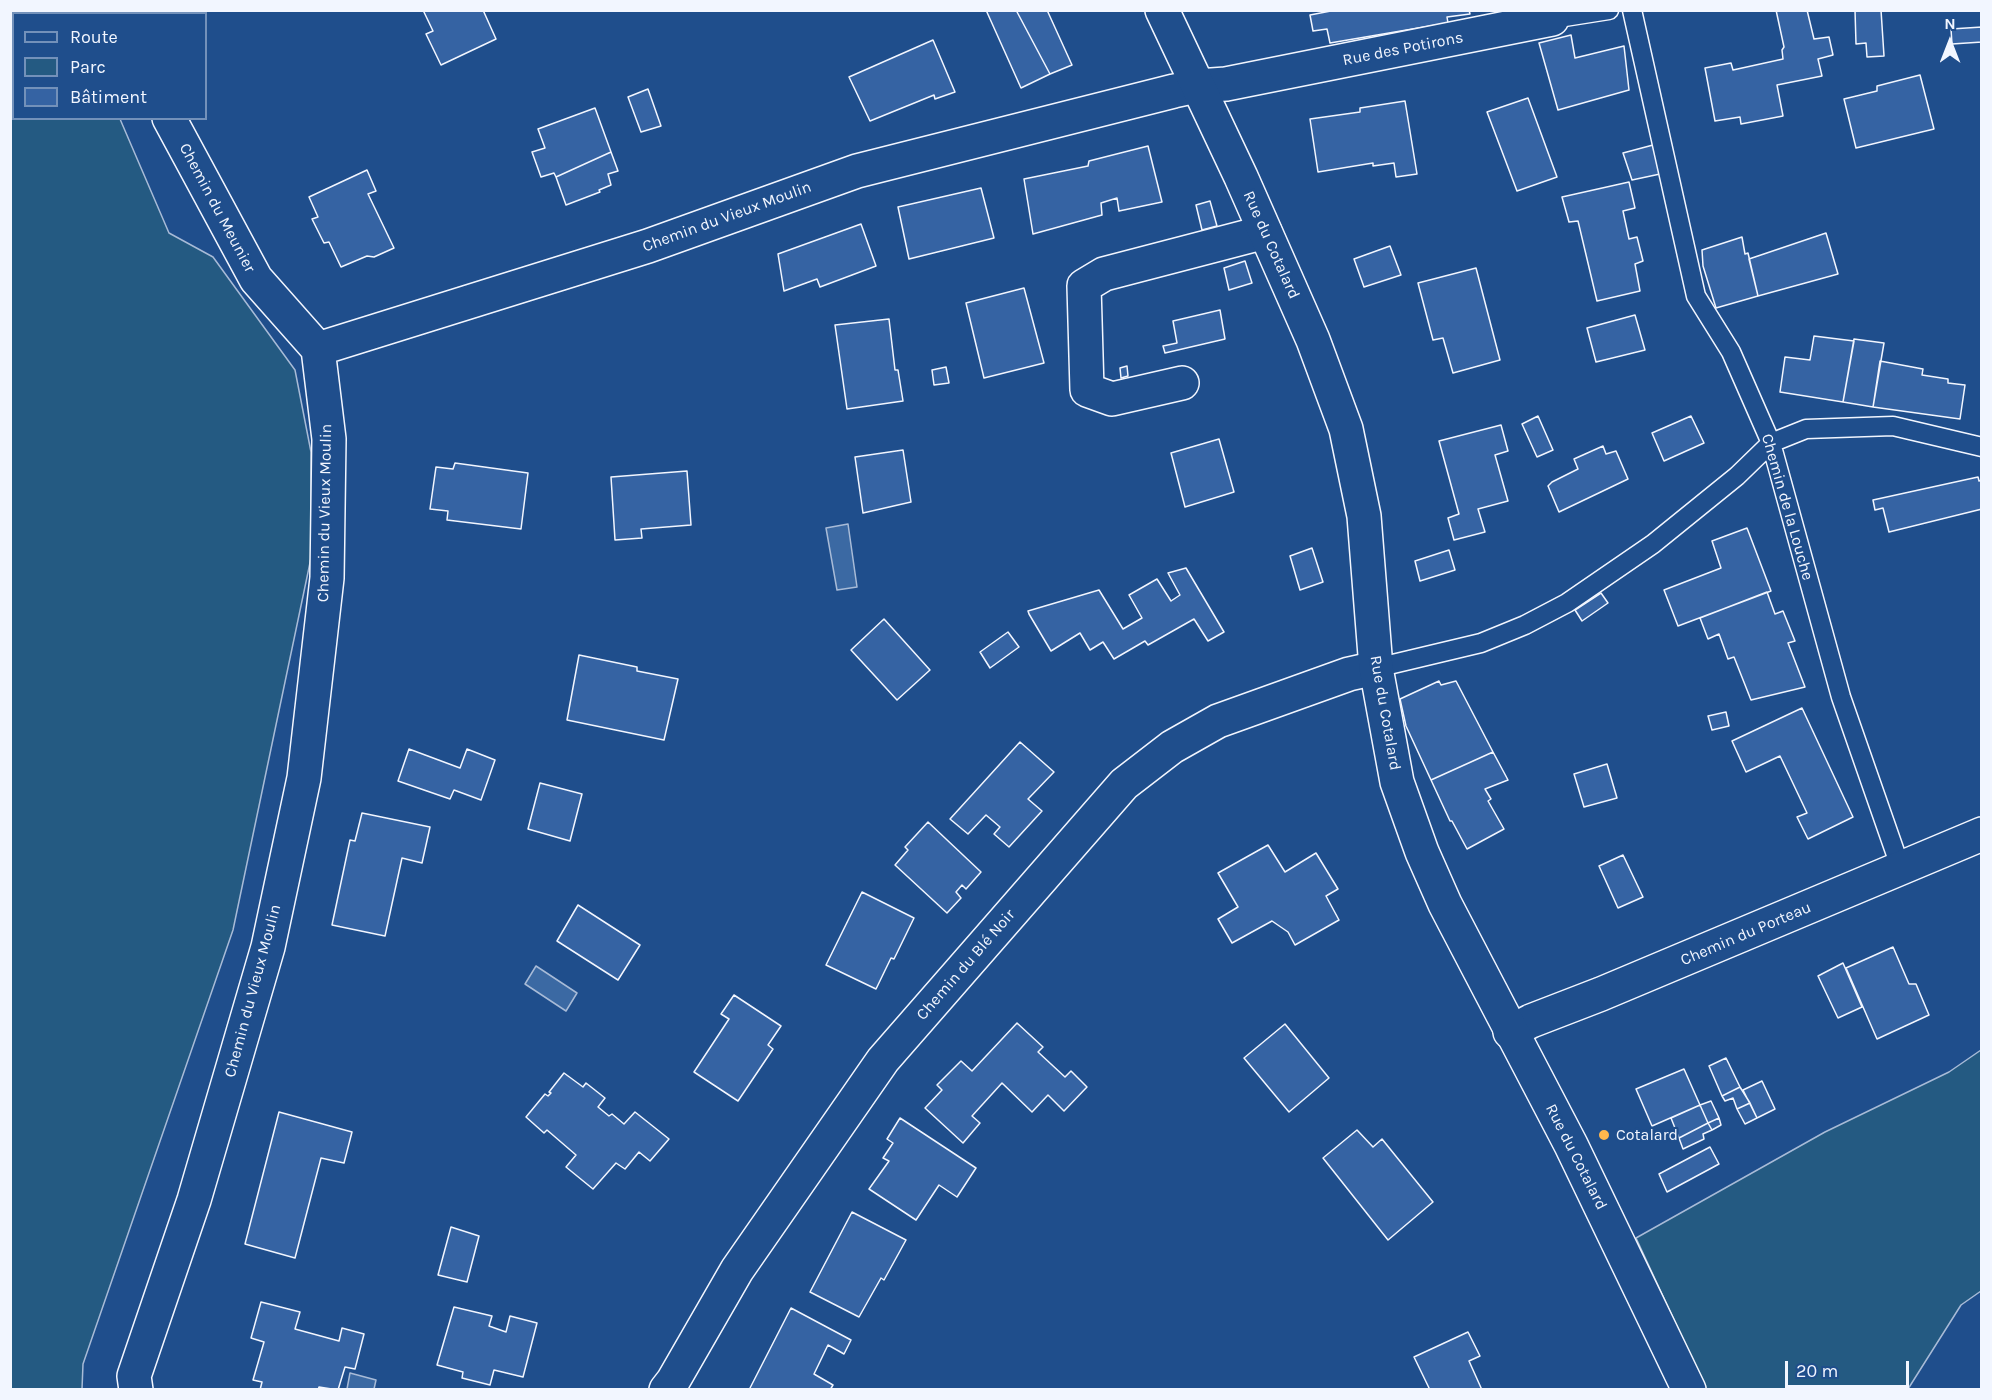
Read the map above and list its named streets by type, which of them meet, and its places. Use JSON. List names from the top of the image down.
{
  "streets": {
    "street": [
      "Rue des Potirons",
      "Chemin du Meunier",
      "Chemin du Vieux Moulin",
      "Rue du Cotalard",
      "Chemin du Porteau",
      "Chemin du Blé Noir"
    ],
    "lane": ["Chemin de la Louche"]
  },
  "crossings": [
    ["Rue des Potirons", "Chemin du Vieux Moulin"],
    ["Rue des Potirons", "Rue du Cotalard"],
    ["Chemin du Meunier", "Chemin du Vieux Moulin"],
    ["Chemin du Vieux Moulin", "Rue du Cotalard"],
    ["Rue du Cotalard", "Chemin du Porteau"],
    ["Rue du Cotalard", "Chemin du Blé Noir"],
    ["Chemin de la Louche", "Chemin du Porteau"]
  ],
  "places": ["Cotalard"],
  "legend": ["Route", "Parc", "Bâtiment"],
  "scale_bar": "20 m",
  "north": "top"
}
